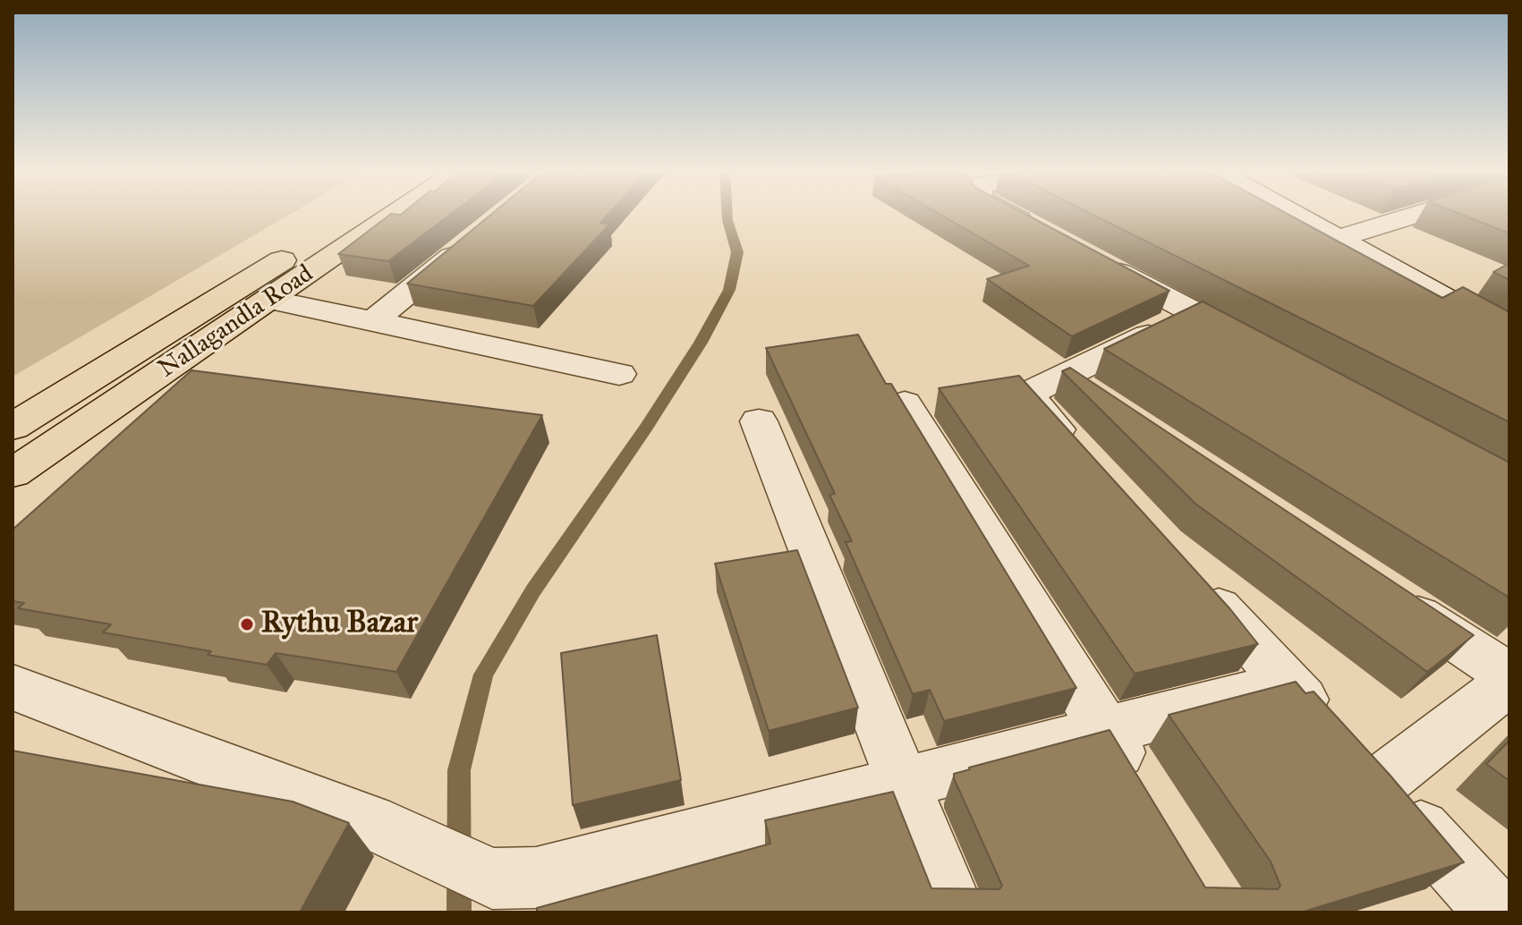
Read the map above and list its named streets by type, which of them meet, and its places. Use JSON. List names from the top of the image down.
{
  "streets": {
    "main road": ["Nallagandla Road"]
  },
  "places": ["Rythu Bazar"]
}
